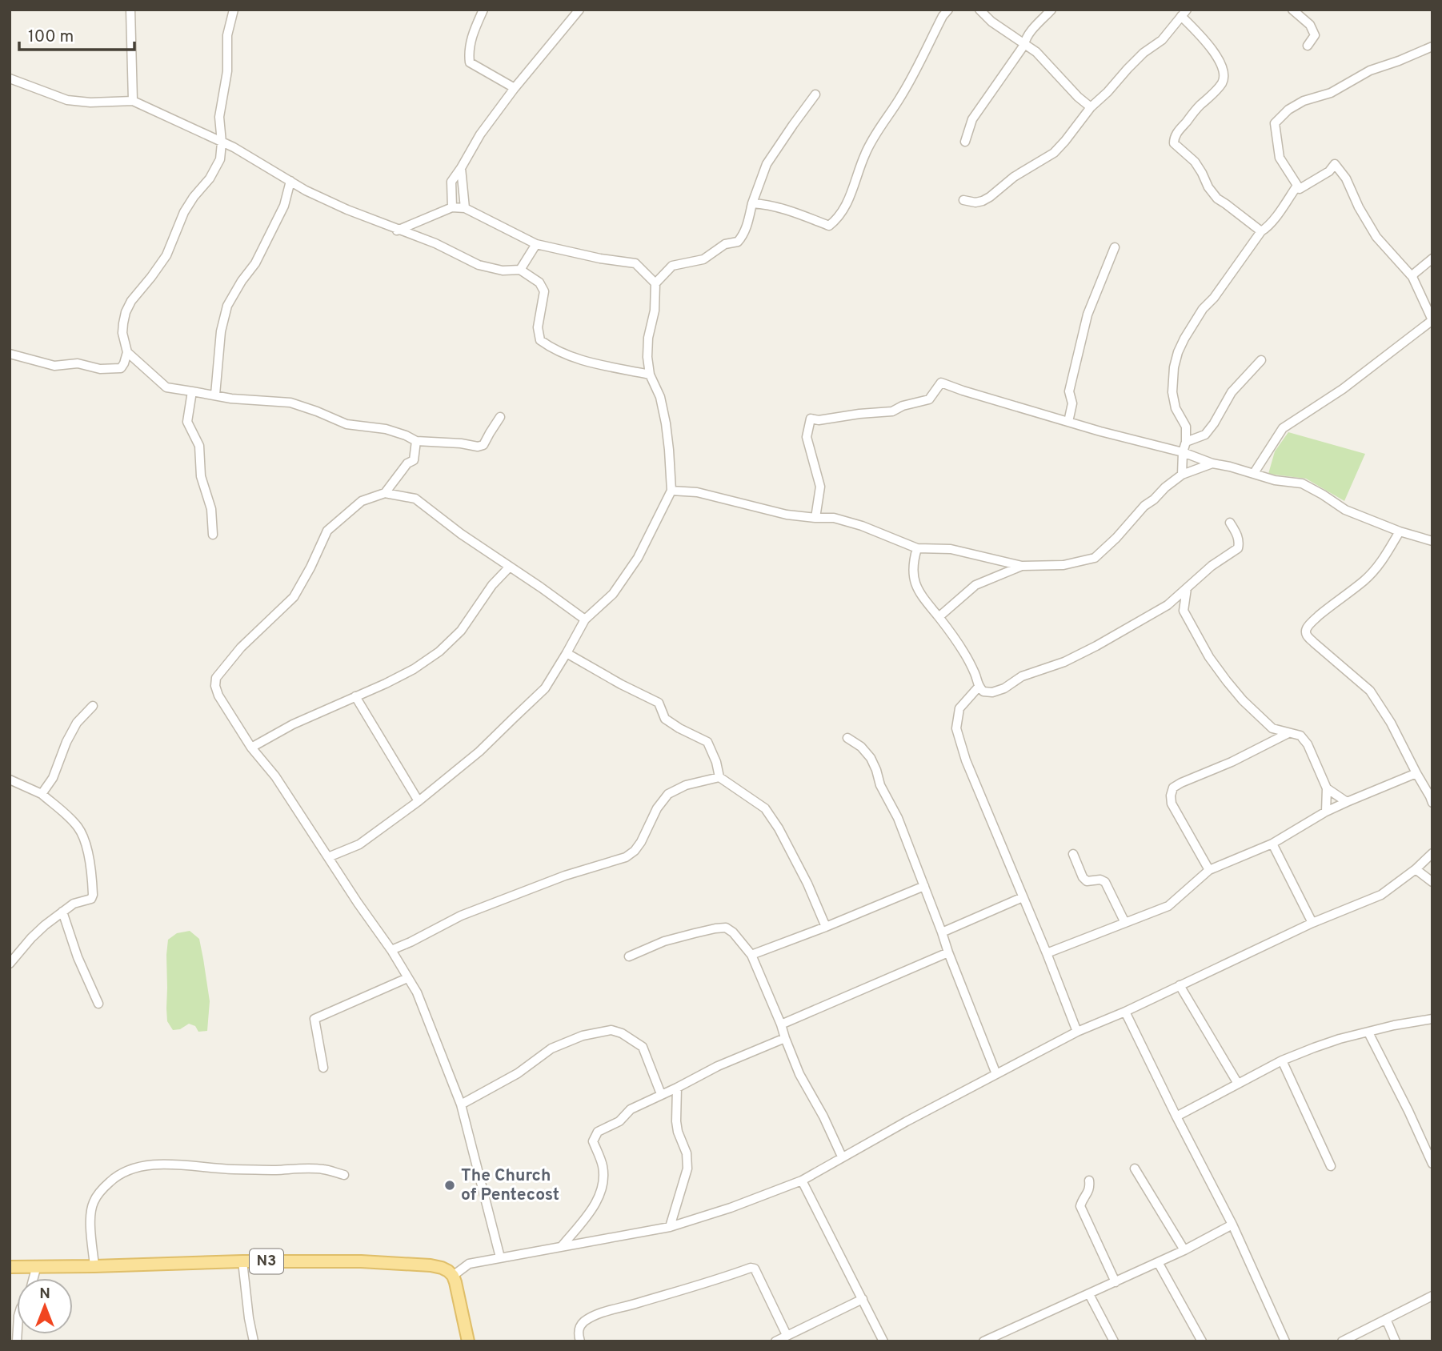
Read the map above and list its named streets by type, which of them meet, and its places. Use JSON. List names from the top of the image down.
{
  "streets": {
    "main road": ["N3"]
  },
  "places": ["The Church of Pentecost"],
  "scale_bar": "100 m",
  "north": "top"
}
